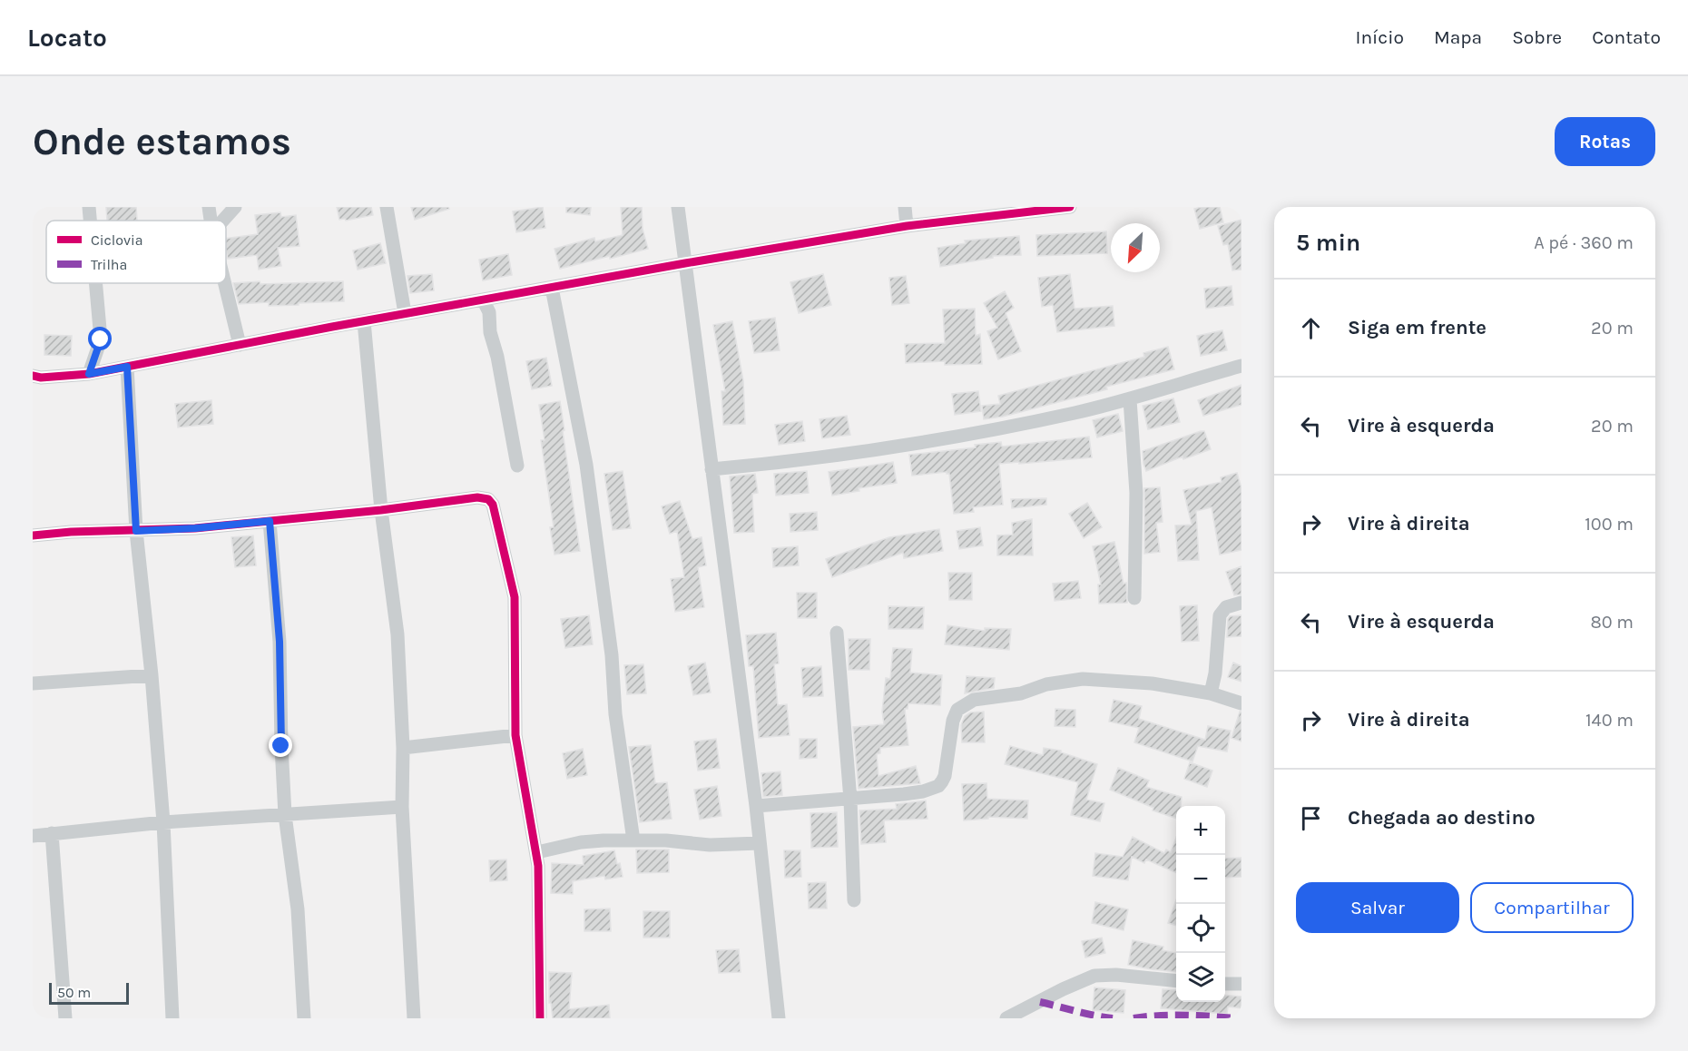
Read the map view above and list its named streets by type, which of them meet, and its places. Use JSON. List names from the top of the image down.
{
  "legend": ["Ciclovia", "Trilha"],
  "scale_bar": "50 m",
  "north": "bottom left",
  "page": {
    "header": "Locato",
    "nav": [
      "Início",
      "Mapa",
      "Sobre",
      "Contato"
    ],
    "buttons": [
      "Rotas",
      ["Salvar", "Compartilhar"]
    ],
    "title": "Onde estamos",
    "heading": ["5 min", "A pé · 360 m"],
    "list": [
      ["Siga em frente", "20 m"],
      ["Vire à esquerda", "20 m"],
      ["Vire à direita", "100 m"],
      ["Vire à esquerda", "80 m"],
      ["Vire à direita", "140 m"],
      "Chegada ao destino"
    ],
    "map_buttons": ["+", "−"],
    "scale": "50 m"
  }
}
